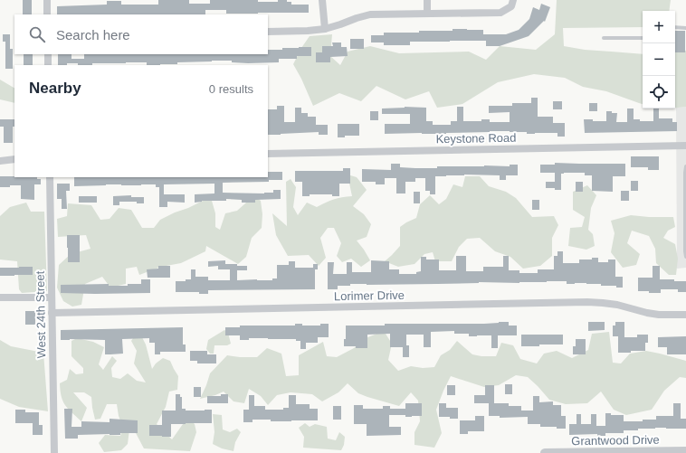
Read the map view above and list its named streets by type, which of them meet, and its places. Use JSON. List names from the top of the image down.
{
  "streets": {
    "street": [
      "Keystone Road",
      "Lorimer Drive",
      "West 24th Street",
      "Grantwood Drive"
    ]
  },
  "crossings": [
    ["Lorimer Drive", "West 24th Street"]
  ],
  "page": {
    "map_buttons": ["+", "−"],
    "search": "Search here",
    "heading": ["Nearby", "0 results"]
  }
}
